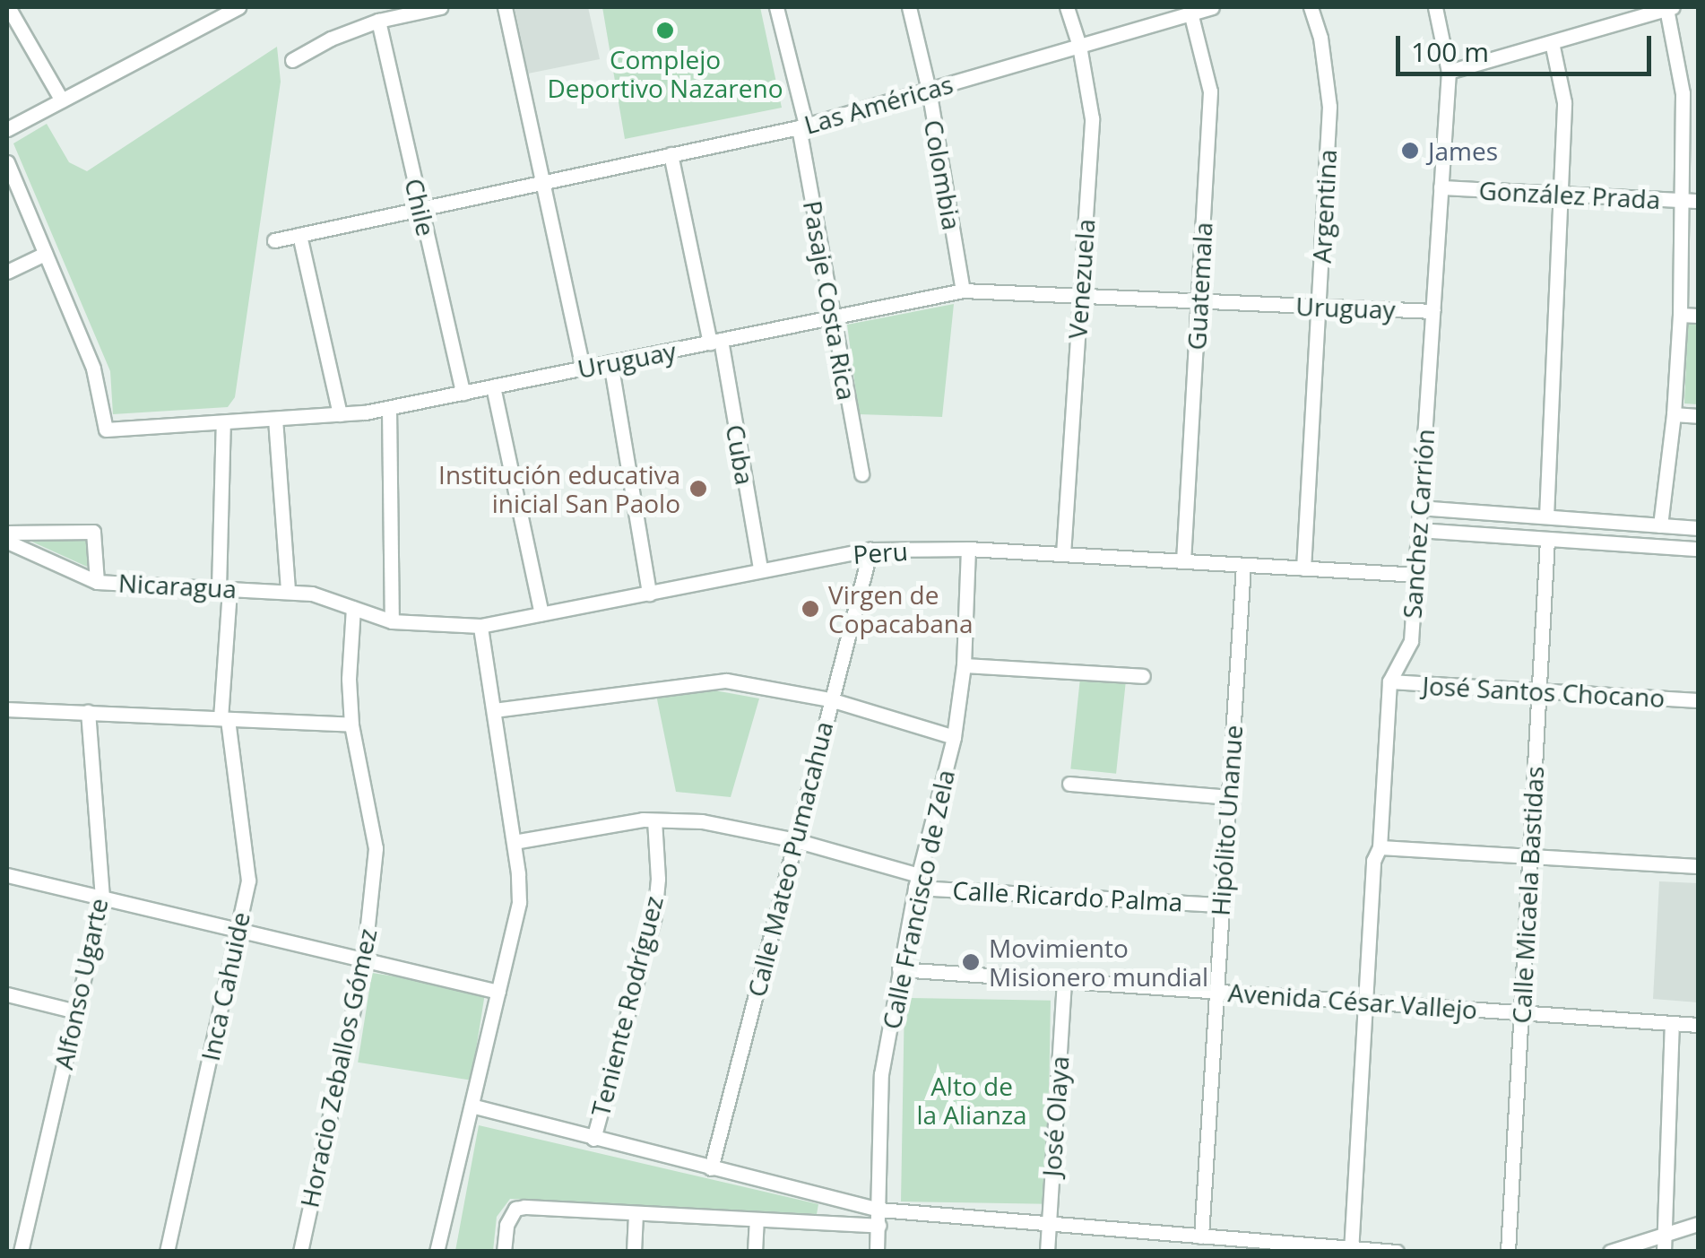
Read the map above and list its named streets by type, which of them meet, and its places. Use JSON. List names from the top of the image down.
{
  "streets": {
    "street": [
      "Las Américas",
      "Colombia",
      "González Prada",
      "Argentina",
      "Chile",
      "Venezuela",
      "Guatemala",
      "Pasaje Costa Rica",
      "Uruguay",
      "Cuba",
      "Sanchez Carrión",
      "Peru",
      "Nicaragua",
      "José Santos Chocano",
      "Hipólito Unanue",
      "Calle Mateo Pumacahua",
      "Calle Micaela Bastidas",
      "Calle Ricardo Palma",
      "Calle Francisco de Zela",
      "Alfonso Ugarte",
      "Inca Cahuide",
      "Avenida César Vallejo",
      "Teniente Rodríguez",
      "Horacio Zeballos Gómez",
      "José Olaya"
    ]
  },
  "crossings": [
    ["Las Américas", "Colombia"],
    ["Las Américas", "Chile"],
    ["Las Américas", "Venezuela"],
    ["Las Américas", "Guatemala"],
    ["Las Américas", "Pasaje Costa Rica"],
    ["Las Américas", "Cuba"],
    ["Colombia", "Uruguay"],
    ["González Prada", "Sanchez Carrión"],
    ["Argentina", "Uruguay"],
    ["Argentina", "Peru"],
    ["Chile", "Uruguay"],
    ["Venezuela", "Uruguay"],
    ["Venezuela", "Peru"],
    ["Guatemala", "Uruguay"],
    ["Guatemala", "Peru"],
    ["Pasaje Costa Rica", "Uruguay"],
    ["Uruguay", "Cuba"],
    ["Uruguay", "Sanchez Carrión"],
    ["Uruguay", "Inca Cahuide"],
    ["Cuba", "Peru"],
    ["Sanchez Carrión", "Peru"],
    ["Sanchez Carrión", "José Santos Chocano"],
    ["Sanchez Carrión", "Avenida César Vallejo"],
    ["Peru", "Nicaragua"],
    ["Peru", "Hipólito Unanue"],
    ["Peru", "Calle Mateo Pumacahua"],
    ["Peru", "Calle Francisco de Zela"],
    ["Peru", "Horacio Zeballos Gómez"],
    ["Nicaragua", "Inca Cahuide"],
    ["Nicaragua", "Horacio Zeballos Gómez"],
    ["José Santos Chocano", "Calle Micaela Bastidas"],
    ["Hipólito Unanue", "Calle Ricardo Palma"],
    ["Hipólito Unanue", "Avenida César Vallejo"],
    ["Calle Mateo Pumacahua", "Calle Ricardo Palma"],
    ["Calle Micaela Bastidas", "Avenida César Vallejo"],
    ["Calle Ricardo Palma", "Calle Francisco de Zela"],
    ["Calle Ricardo Palma", "Teniente Rodríguez"],
    ["Calle Francisco de Zela", "Avenida César Vallejo"],
    ["Avenida César Vallejo", "José Olaya"]
  ],
  "parks": ["Alto de la Alianza"],
  "places": [
    "Complejo Deportivo Nazareno",
    "James",
    "Institución educativa inicial San Paolo",
    "Virgen de Copacabana",
    "Movimiento Misionero mundial"
  ],
  "scale_bar": "100 m"
}
